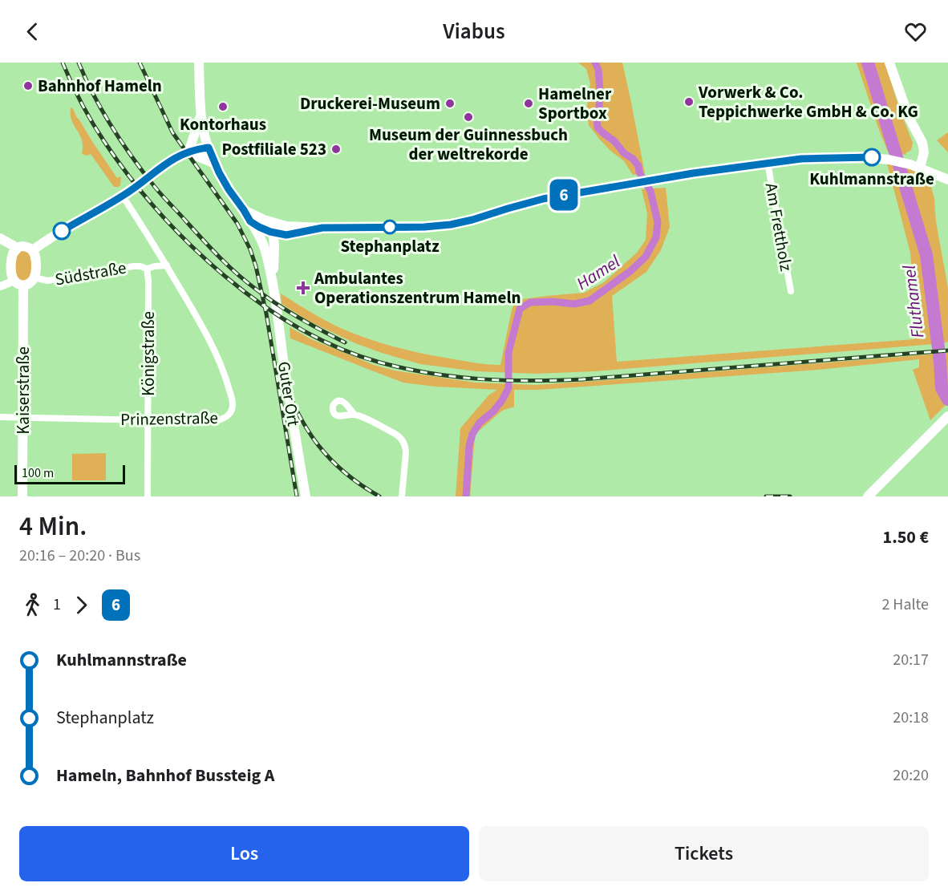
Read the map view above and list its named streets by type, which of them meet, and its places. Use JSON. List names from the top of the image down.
{
  "streets": {
    "main road": ["Kaiserstraße", "Guter Ort"],
    "street": [
      "Am Frettholz",
      "Südstraße",
      "Königstraße",
      "Prinzenstraße"
    ]
  },
  "crossings": [
    ["Südstraße", "Königstraße"],
    ["Südstraße", "Kaiserstraße"],
    ["Königstraße", "Prinzenstraße"],
    ["Kaiserstraße", "Prinzenstraße"]
  ],
  "water": ["Hamel", "Fluthamel"],
  "places": {
    "other": [
      "Bahnhof Hameln",
      "Vorwerk & Co. Teppichwerke GmbH & Co. KG",
      "Druckerei-Museum",
      "Hamelner Sportbox",
      "Kontorhaus",
      "Museum der Guinnessbuch der weltrekorde",
      "Postfiliale 523",
      "Kuhlmannstraße",
      "Stephanplatz"
    ],
    "health": ["Ambulantes Operationszentrum Hameln"]
  },
  "lines": ["bus line 6"],
  "scale_bar": "100 m",
  "page": {
    "header": "Viabus",
    "on_map": "6",
    "scale": "100 m",
    "heading": ["4 Min.", "20:16 – 20:20 · Bus", "1.50 €"],
    "legs": ["1", "6", "2 Halte"],
    "list": [
      {
        "name": "Kuhlmannstraße",
        "value": "20:17"
      },
      {
        "name": "Stephanplatz",
        "value": "20:18"
      },
      {
        "name": "Hameln, Bahnhof Bussteig A",
        "value": "20:20"
      }
    ],
    "buttons": ["Los", "Tickets"]
  }
}
